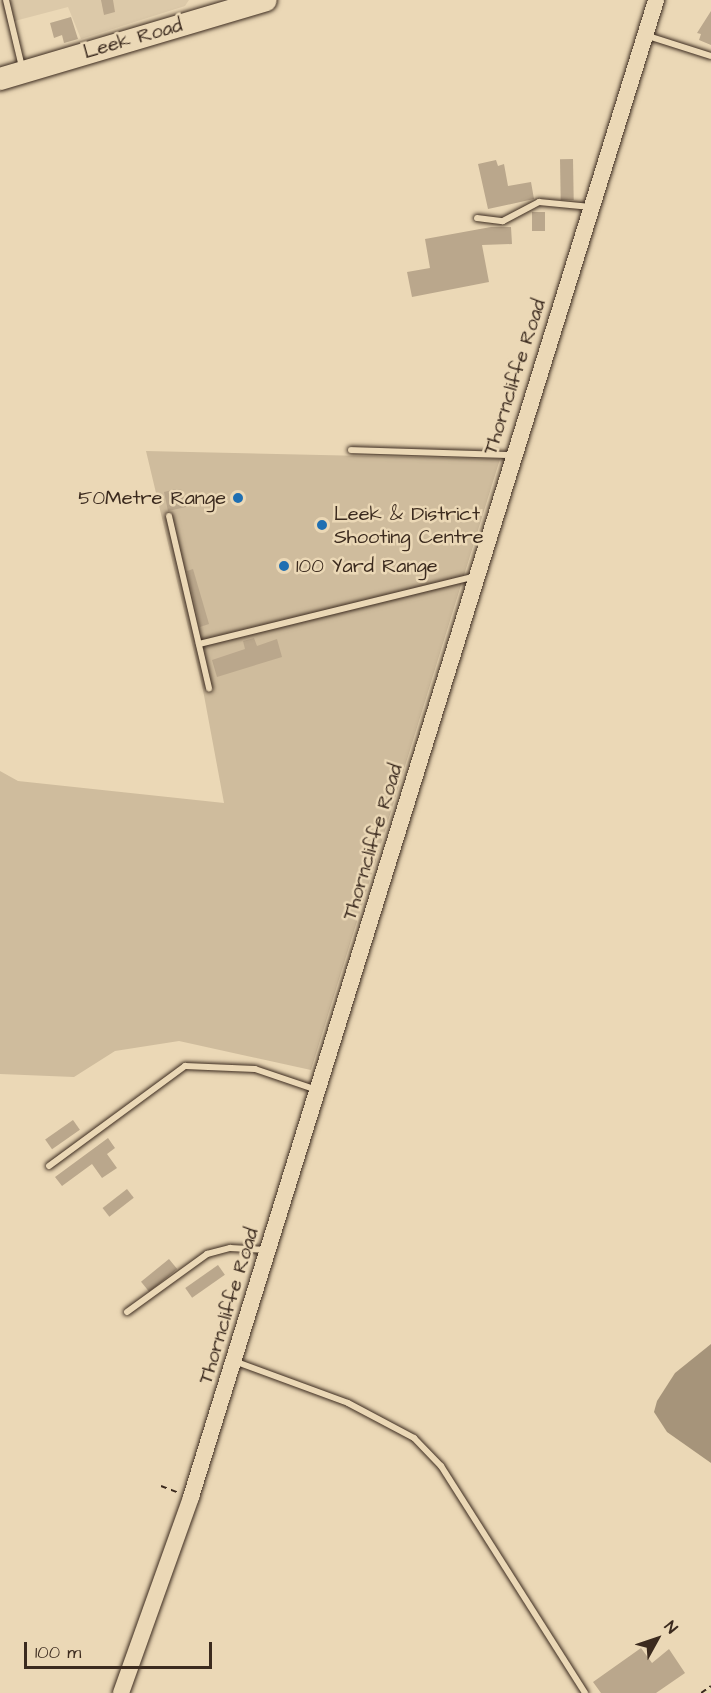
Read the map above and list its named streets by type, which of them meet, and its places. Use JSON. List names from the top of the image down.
{
  "streets": {
    "highway": ["Leek Road"],
    "street": ["Thorncliffe Road"]
  },
  "places": ["50Metre Range", "Leek & District Shooting Centre", "100 Yard Range"],
  "scale_bar": "100 m",
  "north": "top right"
}
